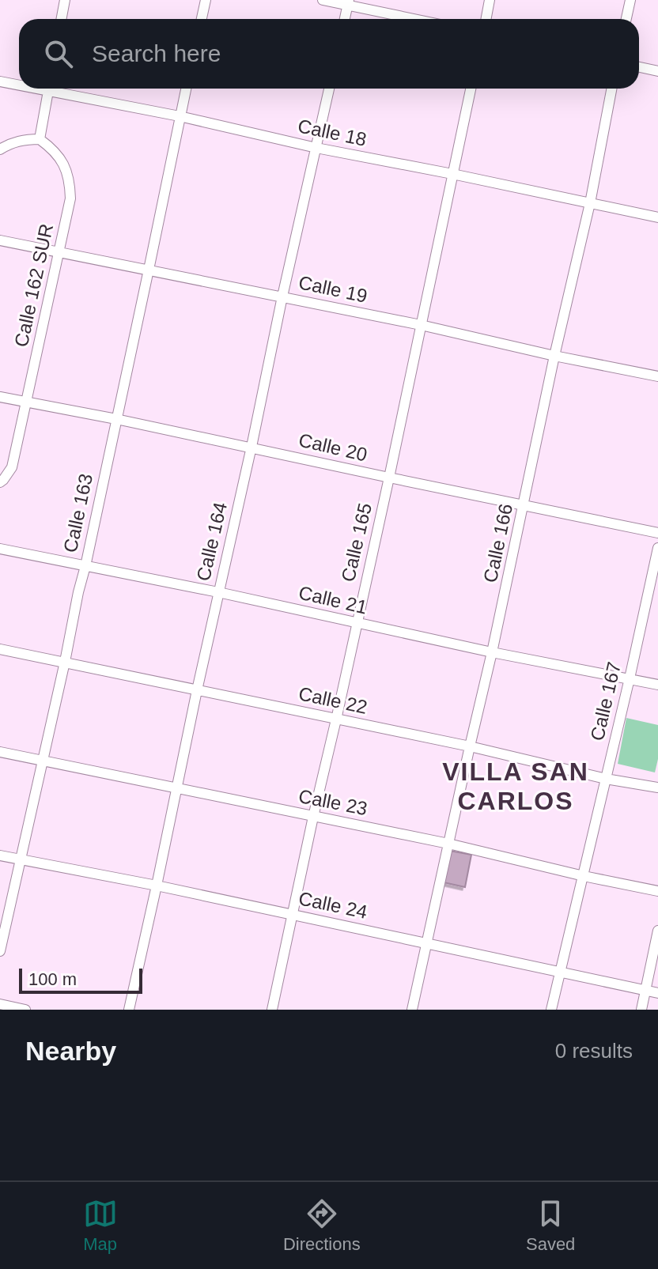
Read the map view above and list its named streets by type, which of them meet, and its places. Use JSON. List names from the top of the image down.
{
  "streets": {
    "street": [
      "Calle 18",
      "Calle 162 SUR",
      "Calle 19",
      "Calle 20",
      "Calle 163",
      "Calle 164",
      "Calle 165",
      "Calle 166",
      "Calle 21",
      "Calle 22",
      "Calle 167",
      "Calle 23",
      "Calle 24"
    ]
  },
  "crossings": [
    ["Calle 18", "Calle 163"],
    ["Calle 18", "Calle 164"],
    ["Calle 18", "Calle 165"],
    ["Calle 18", "Calle 166"],
    ["Calle 162 SUR", "Calle 19"],
    ["Calle 162 SUR", "Calle 20"],
    ["Calle 19", "Calle 163"],
    ["Calle 19", "Calle 164"],
    ["Calle 19", "Calle 165"],
    ["Calle 19", "Calle 166"],
    ["Calle 20", "Calle 163"],
    ["Calle 20", "Calle 164"],
    ["Calle 20", "Calle 165"],
    ["Calle 20", "Calle 166"],
    ["Calle 163", "Calle 21"],
    ["Calle 163", "Calle 22"],
    ["Calle 163", "Calle 23"],
    ["Calle 163", "Calle 24"],
    ["Calle 164", "Calle 21"],
    ["Calle 164", "Calle 22"],
    ["Calle 164", "Calle 23"],
    ["Calle 164", "Calle 24"],
    ["Calle 165", "Calle 21"],
    ["Calle 165", "Calle 22"],
    ["Calle 165", "Calle 23"],
    ["Calle 165", "Calle 24"],
    ["Calle 166", "Calle 21"],
    ["Calle 166", "Calle 22"],
    ["Calle 166", "Calle 23"],
    ["Calle 166", "Calle 24"],
    ["Calle 21", "Calle 167"],
    ["Calle 22", "Calle 167"],
    ["Calle 167", "Calle 23"],
    ["Calle 167", "Calle 24"]
  ],
  "districts": ["VILLA SAN CARLOS"],
  "scale_bar": "100 m",
  "page": {
    "search": "Search here",
    "scale": "100 m",
    "heading": ["Nearby", "0 results"],
    "nav": ["Map", "Directions", "Saved"]
  }
}
